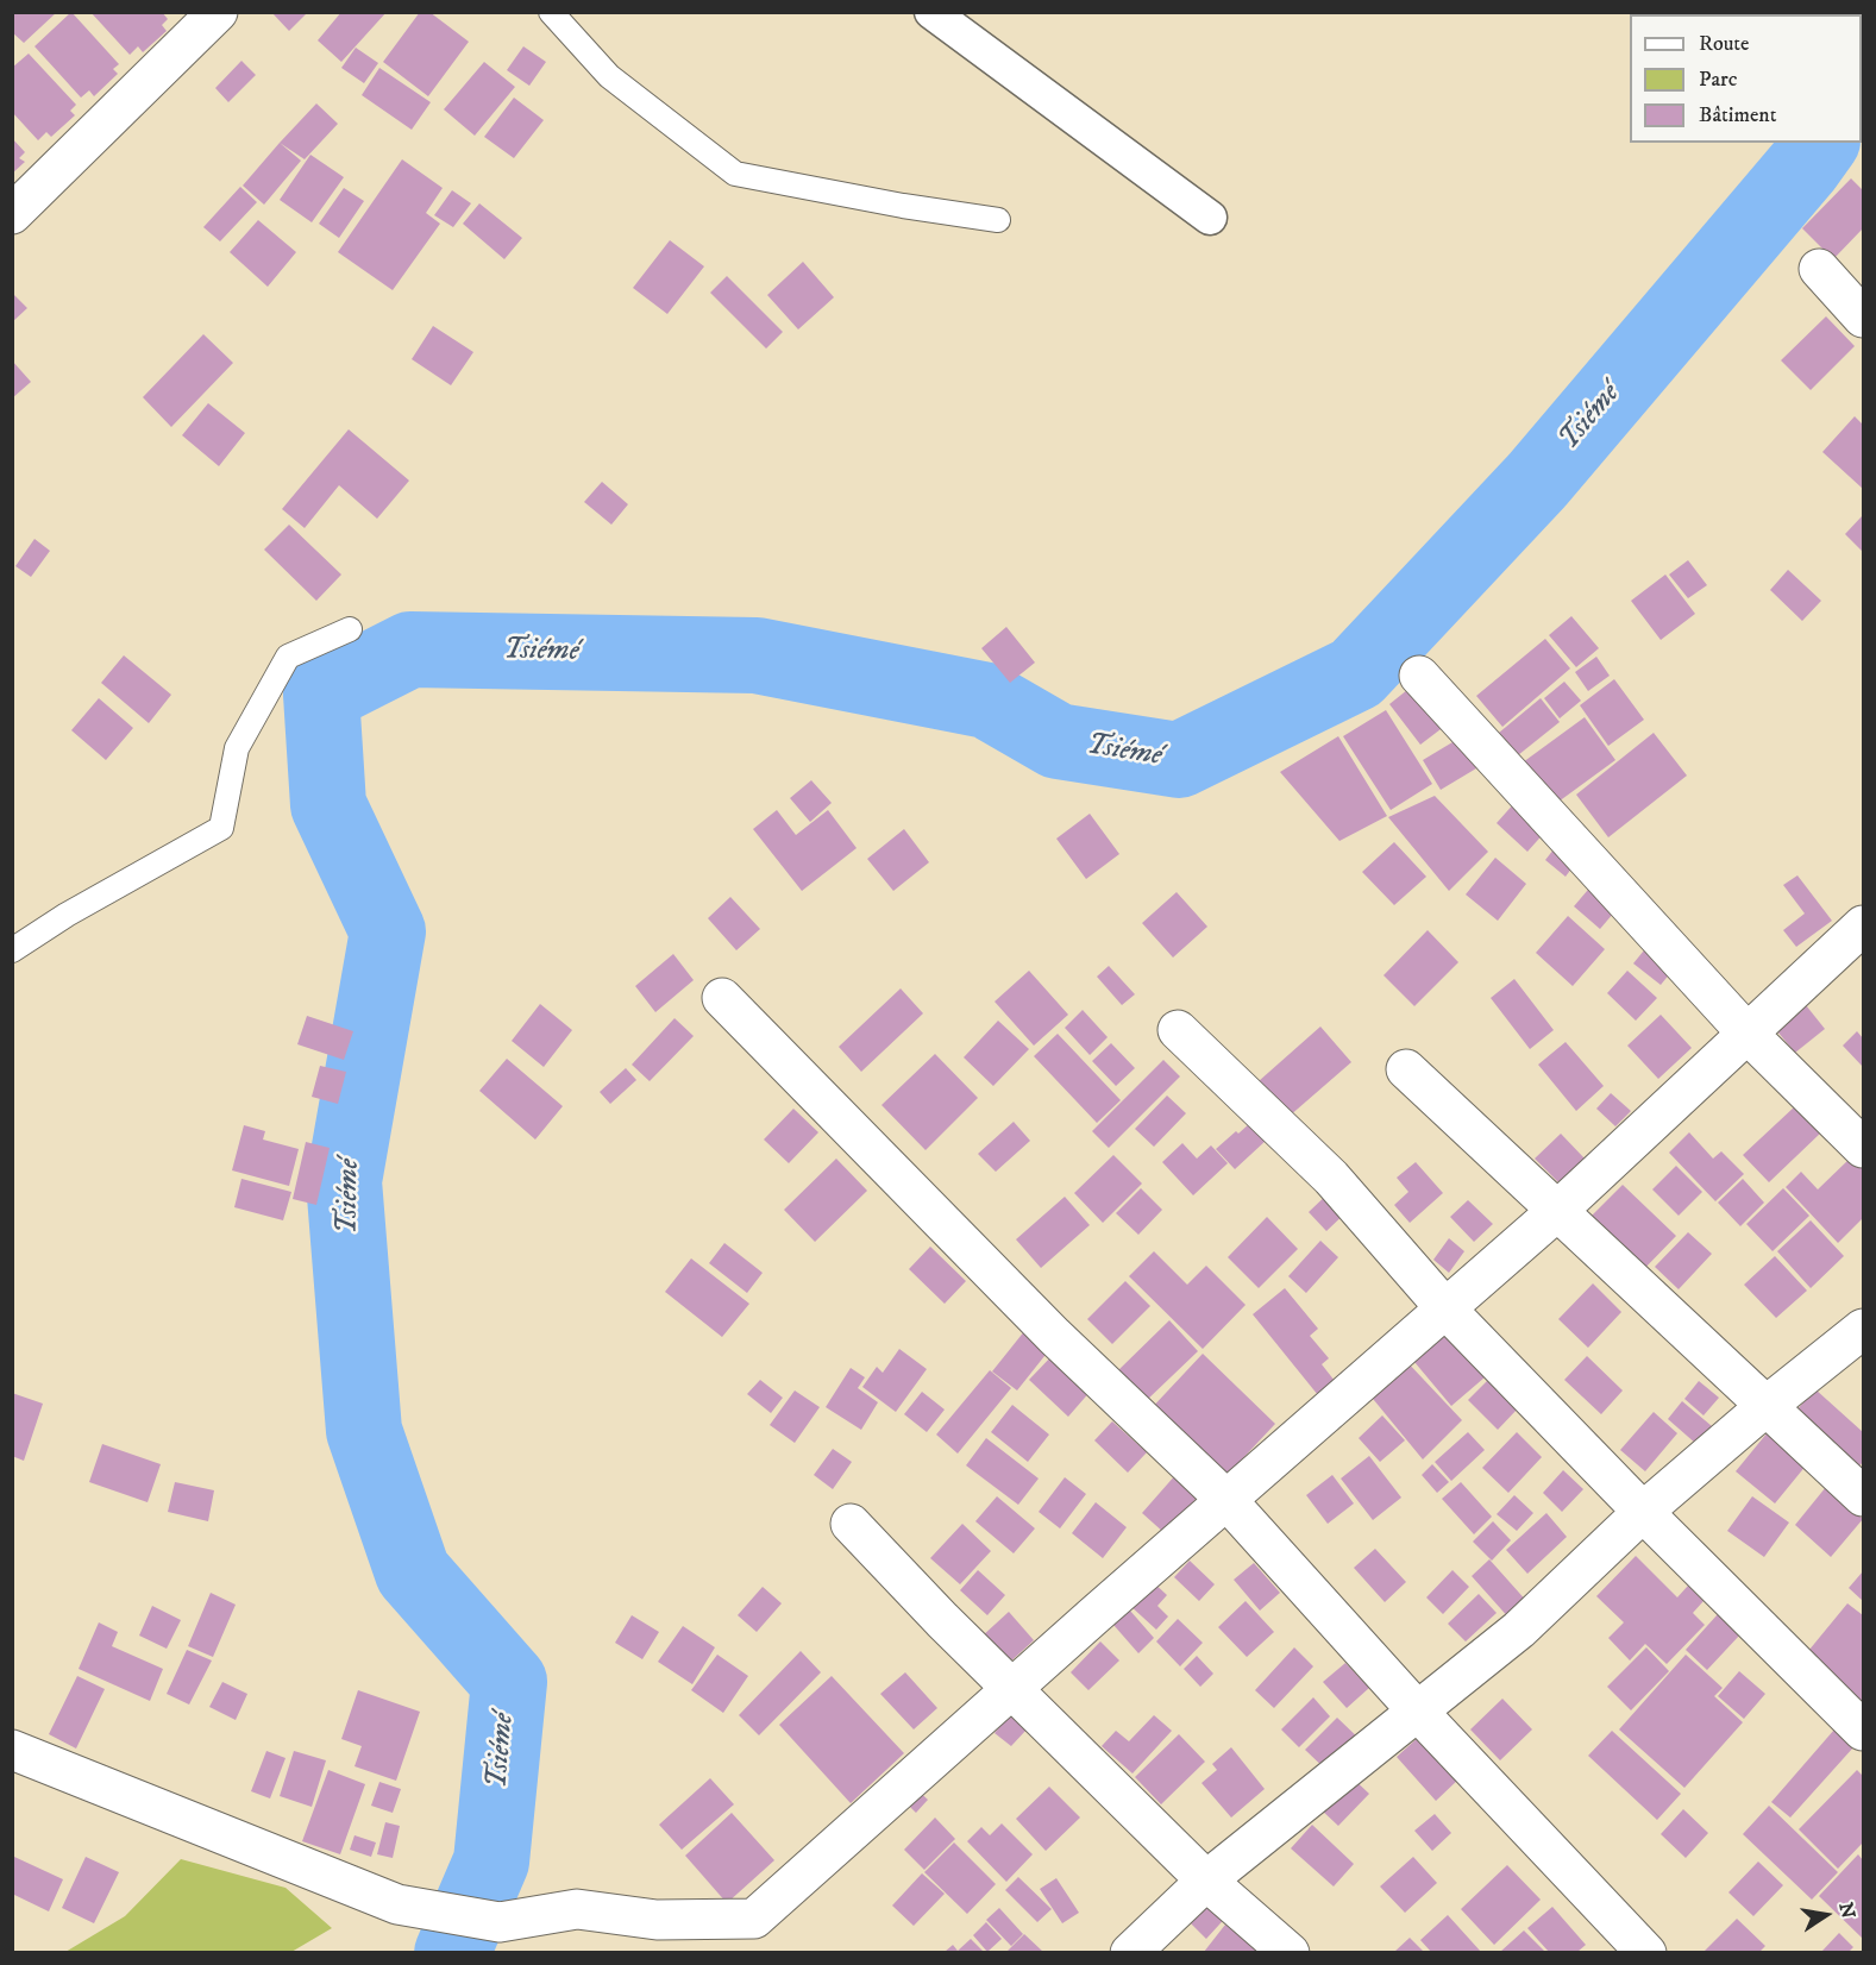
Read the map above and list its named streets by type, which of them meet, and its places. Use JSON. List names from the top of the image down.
{
  "water": ["Tsiémé"],
  "legend": ["Route", "Parc", "Bâtiment"],
  "north": "right"
}
